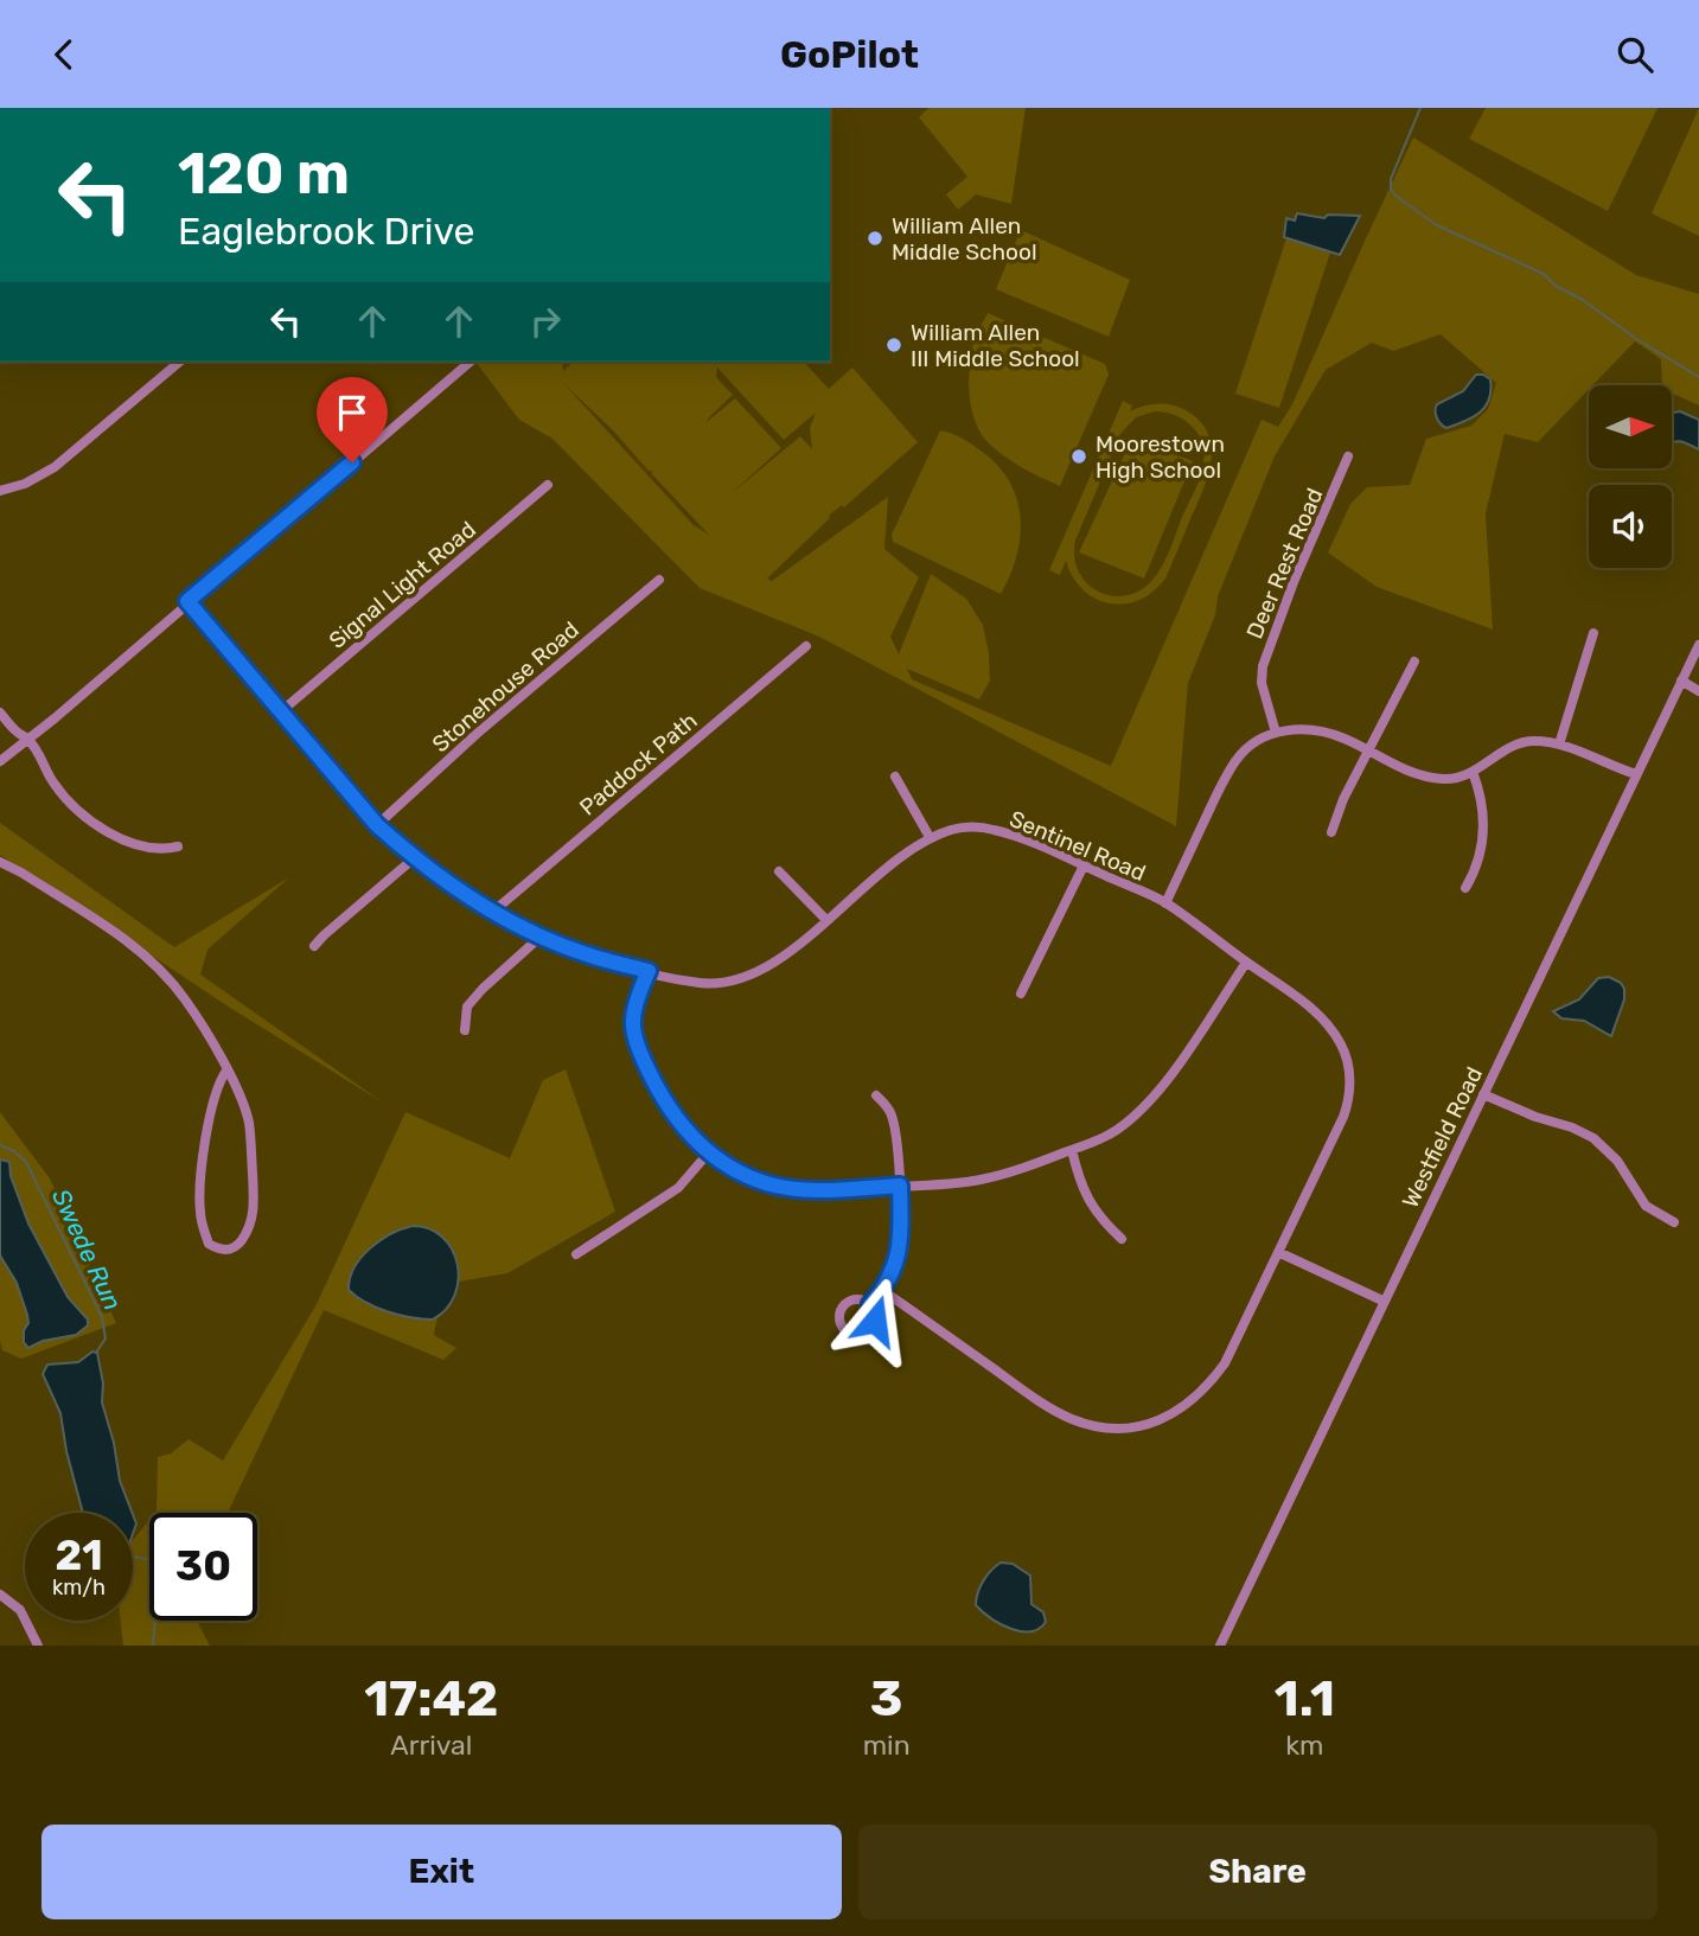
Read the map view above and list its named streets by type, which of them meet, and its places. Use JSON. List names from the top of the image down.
{
  "streets": {
    "street": [
      "Deer Rest Road",
      "Signal Light Road",
      "Stonehouse Road",
      "Paddock Path",
      "Sentinel Road",
      "Westfield Road"
    ]
  },
  "crossings": [
    ["Signal Light Road", "Sentinel Road"],
    ["Stonehouse Road", "Sentinel Road"],
    ["Paddock Path", "Sentinel Road"]
  ],
  "water": ["Swede Run"],
  "places": ["William Allen Middle School", "William Allen III Middle School", "Moorestown High School"],
  "north": "right",
  "page": {
    "header": "GoPilot",
    "turn": ["120 m", "Eaglebrook Drive"],
    "speed": "21 km/h",
    "limit": "30",
    "eta": [
      "17:42",
      "Arrival",
      "3",
      "min",
      "1.1",
      "km"
    ],
    "buttons": ["Exit", "Share"]
  }
}
